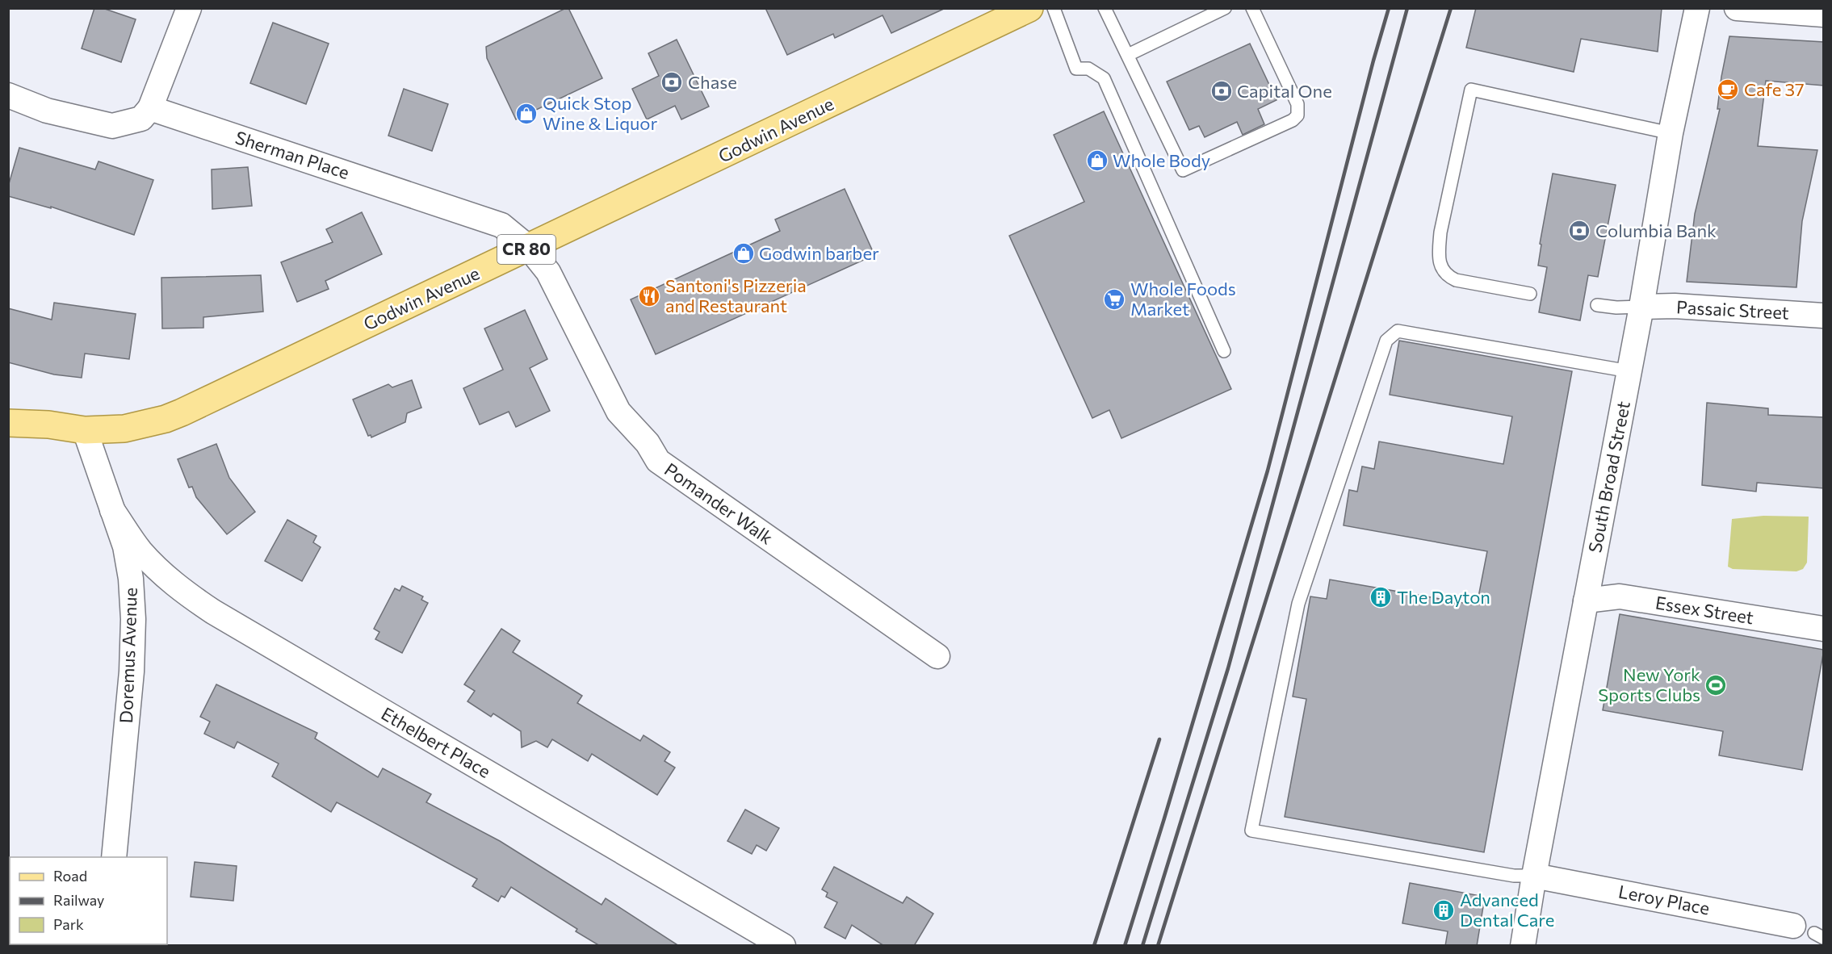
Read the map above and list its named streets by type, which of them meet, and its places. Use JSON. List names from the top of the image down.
{
  "streets": {
    "main road": ["Godwin Avenue", "CR 80"],
    "street": [
      "Sherman Place",
      "Passaic Street",
      "South Broad Street",
      "Pomander Walk",
      "Essex Street",
      "Doremus Avenue",
      "Ethelbert Place",
      "Leroy Place"
    ]
  },
  "crossings": [
    ["Godwin Avenue", "Sherman Place"],
    ["Godwin Avenue", "Pomander Walk"],
    ["Godwin Avenue", "Doremus Avenue"],
    ["Sherman Place", "Pomander Walk"],
    ["Passaic Street", "South Broad Street"],
    ["South Broad Street", "Essex Street"],
    ["South Broad Street", "Leroy Place"],
    ["Doremus Avenue", "Ethelbert Place"]
  ],
  "places": {
    "bank": ["Chase", "Capital One", "Columbia Bank"],
    "cafe": ["Cafe 37"],
    "shop": ["Quick Stop Wine & Liquor", "Whole Body", "Godwin barber"],
    "restaurant": ["Santoni's Pizzeria and Restaurant"],
    "supermarket": ["Whole Foods Market"],
    "building": ["The Dayton", "Advanced Dental Care"],
    "sports": ["New York Sports Clubs"]
  },
  "legend": ["Road", "Railway", "Park"]
}
